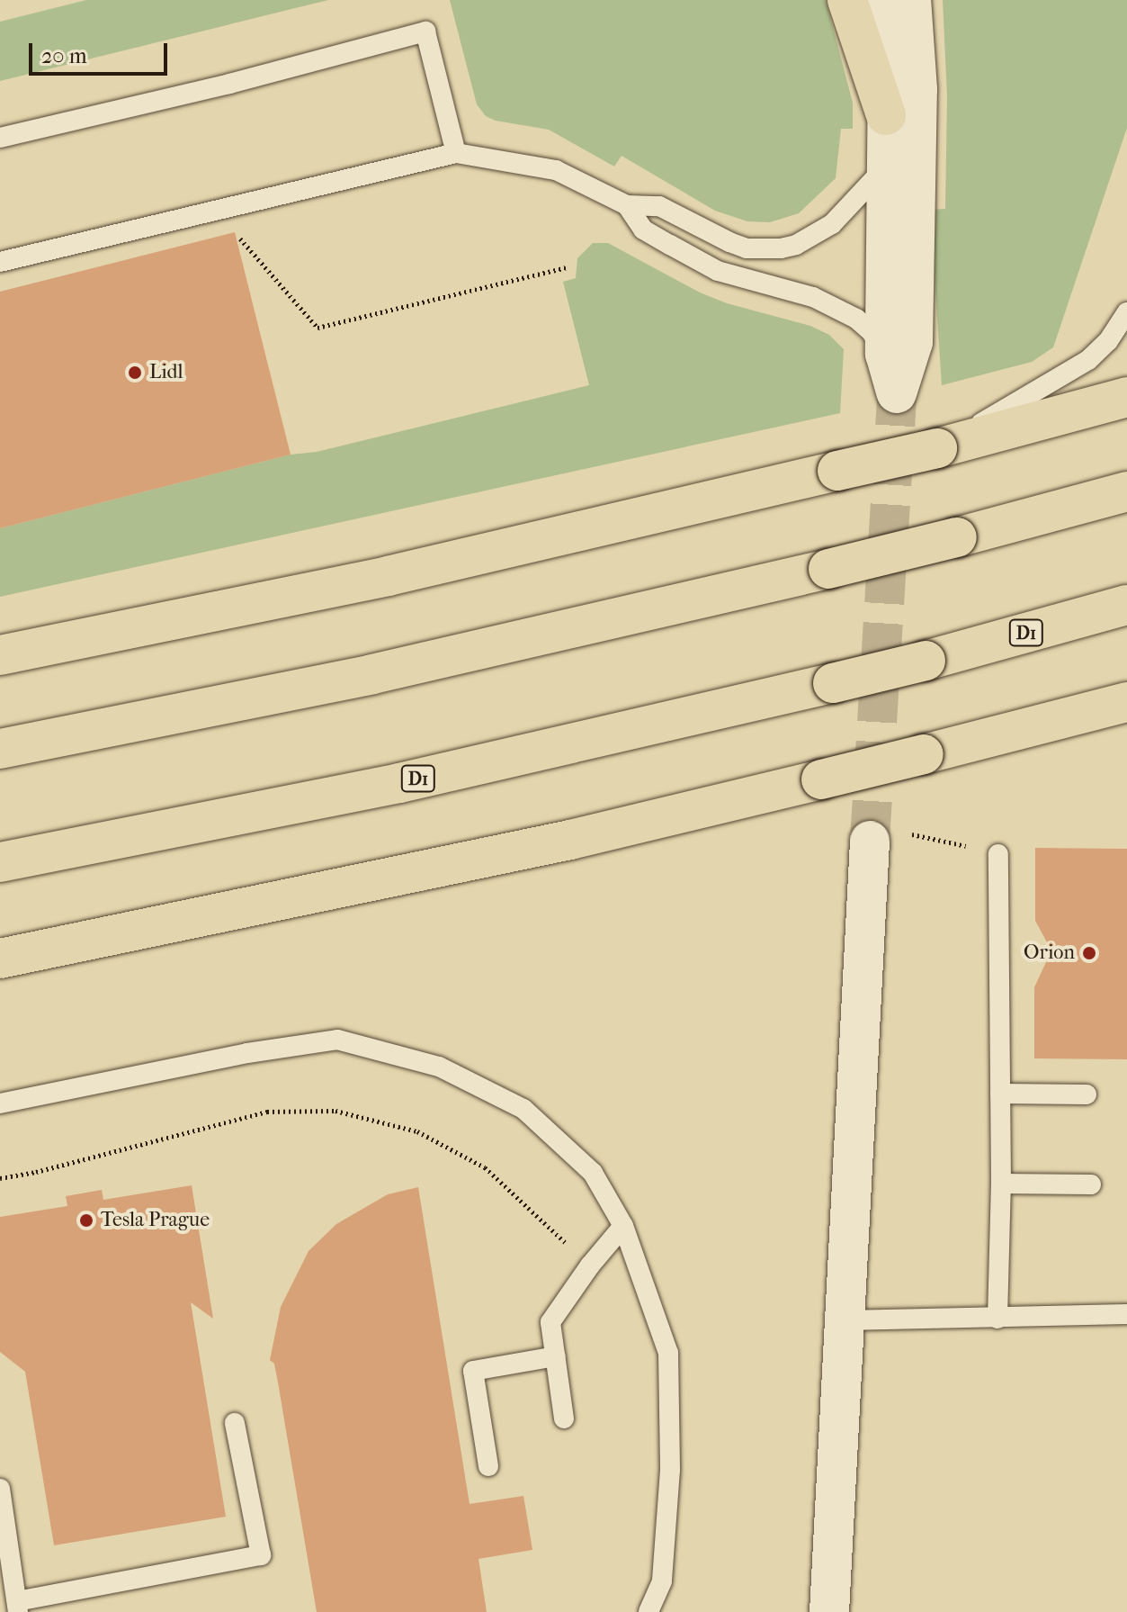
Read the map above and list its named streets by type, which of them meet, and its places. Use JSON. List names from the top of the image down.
{
  "streets": {
    "highway": ["D1"]
  },
  "places": ["Lidl", "Orion", "Tesla Prague"],
  "scale_bar": "20 m"
}
